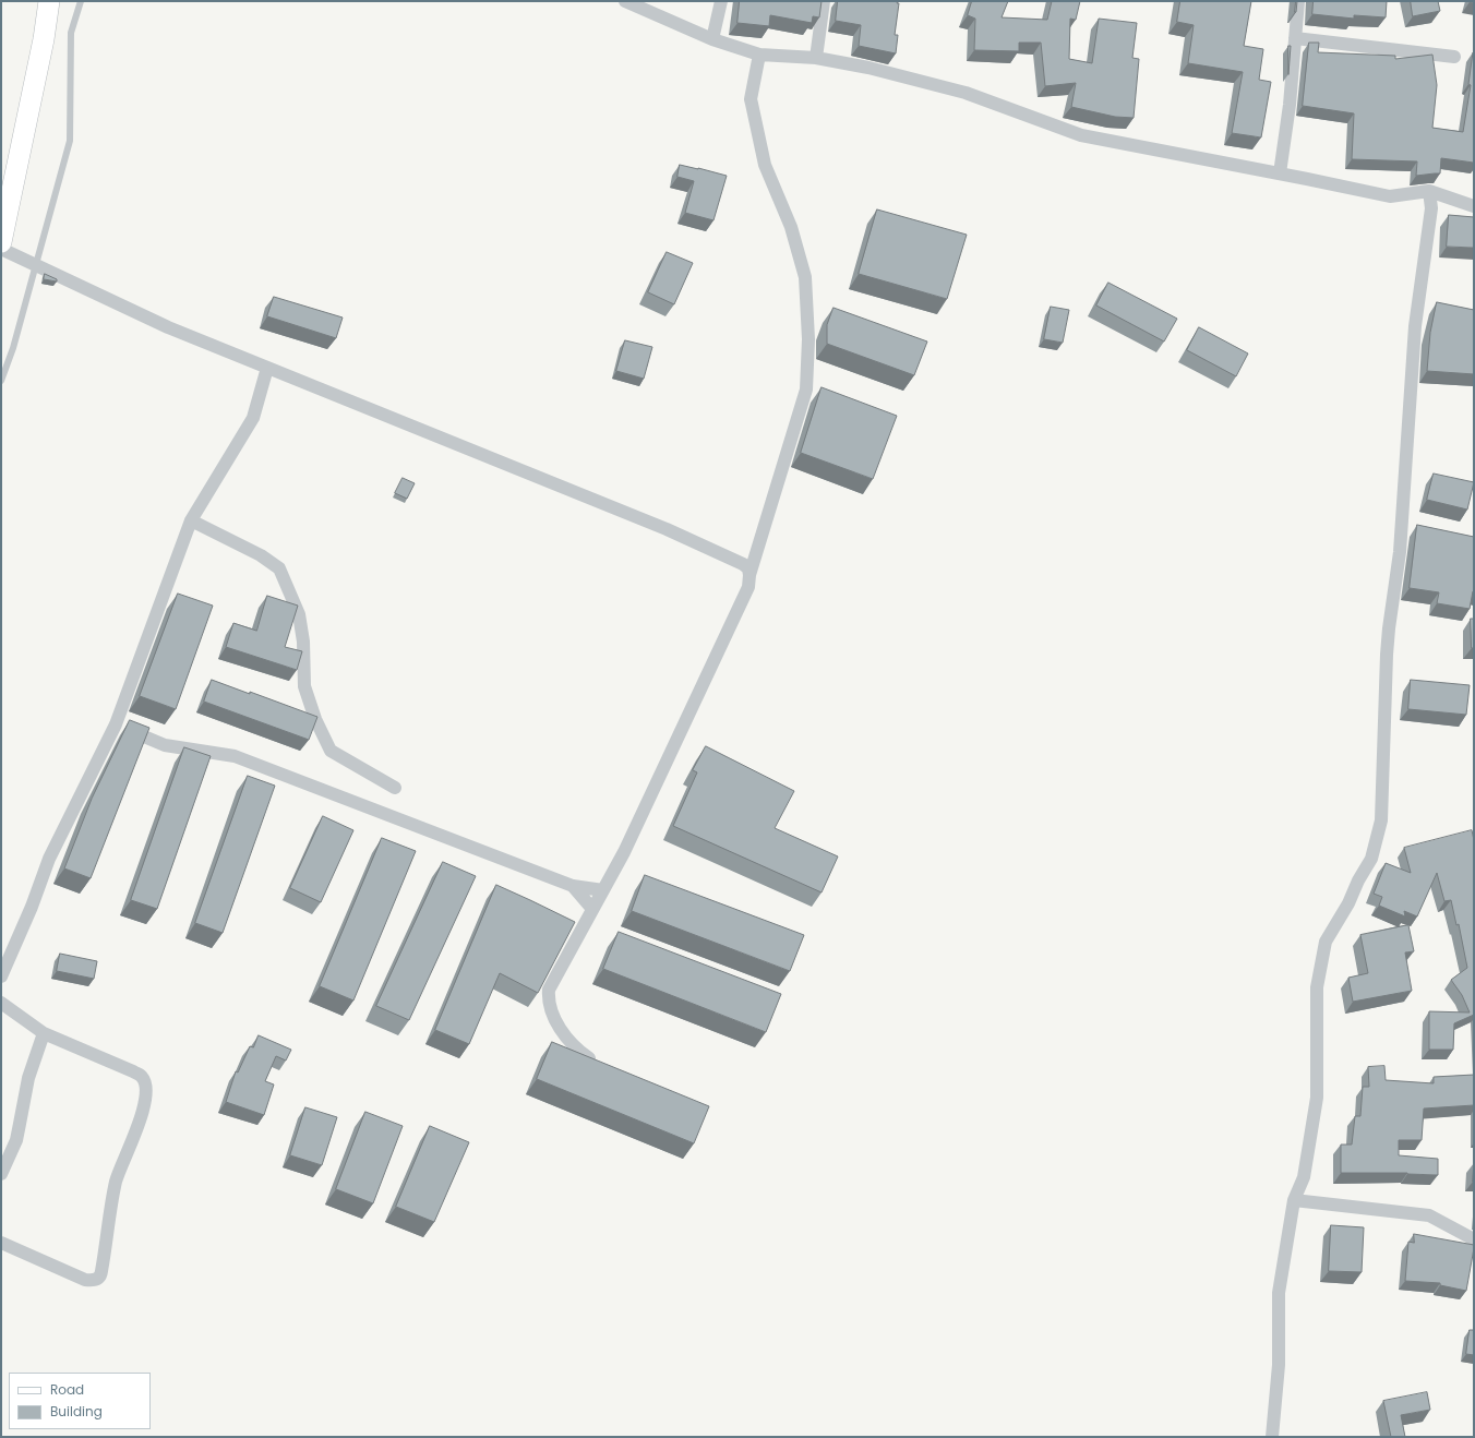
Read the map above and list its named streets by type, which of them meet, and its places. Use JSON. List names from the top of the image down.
{
  "legend": ["Road", "Building"]
}
